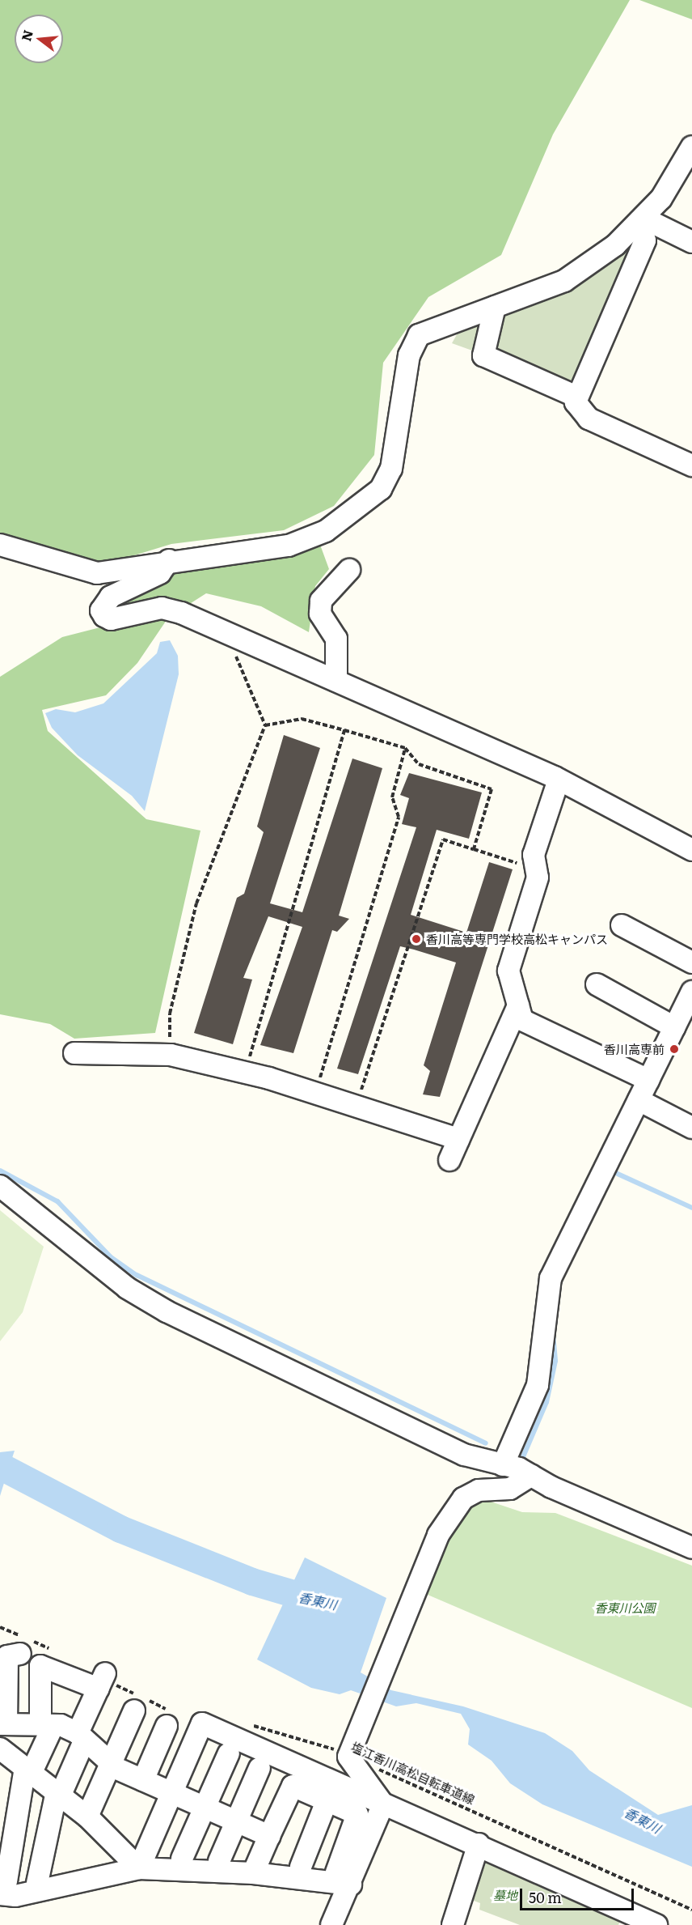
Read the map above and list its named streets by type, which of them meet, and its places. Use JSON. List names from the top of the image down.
{
  "streets": {
    "path": ["塩江香川高松自転車道線"]
  },
  "water": ["香東川"],
  "parks": ["香東川公園", "墓地"],
  "places": ["香川高等専門学校高松キャンパス", "香川高専前"],
  "scale_bar": "50 m",
  "north": "left"
}
